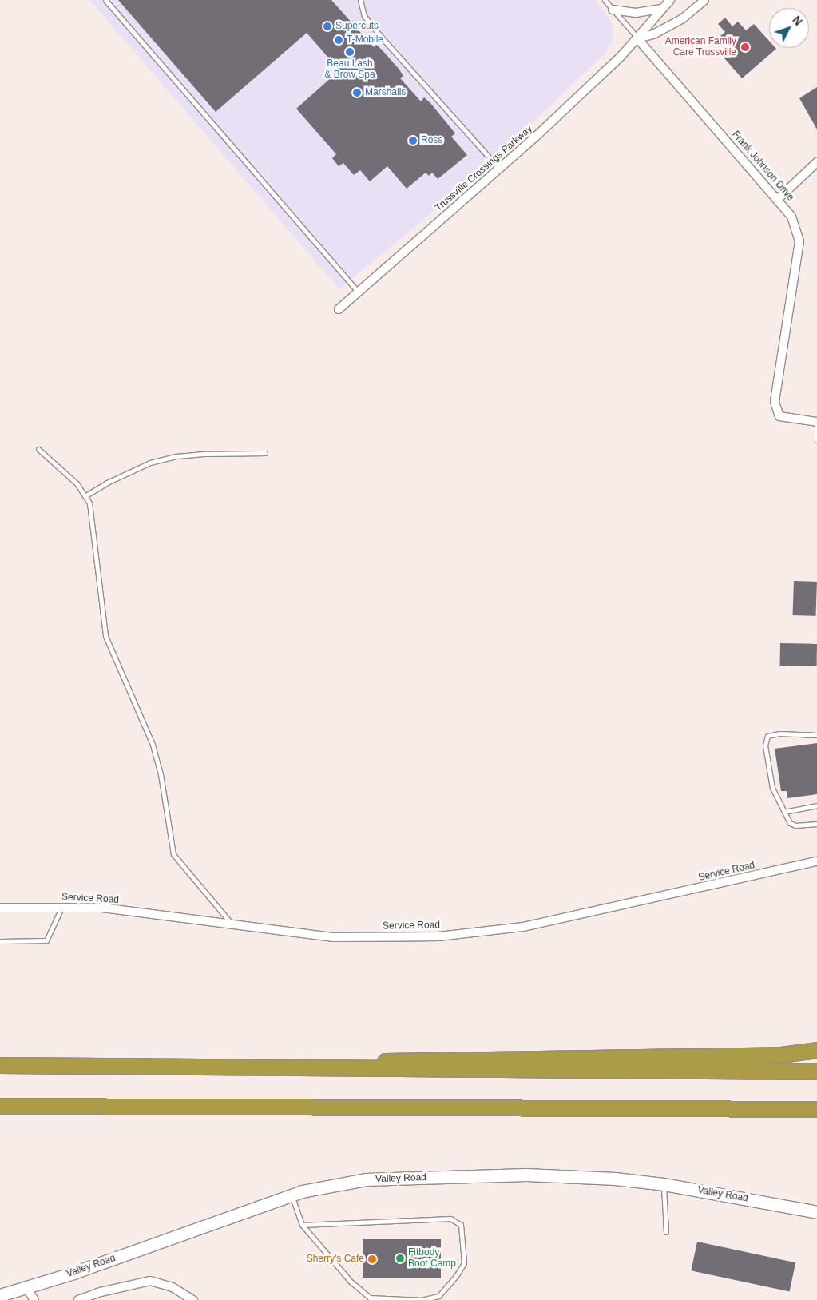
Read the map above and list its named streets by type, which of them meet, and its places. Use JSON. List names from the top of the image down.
{
  "streets": {
    "street": [
      "Frank Johnson Drive",
      "Trussville Crossings Parkway",
      "Service Road",
      "Valley Road"
    ]
  },
  "crossings": [
    ["Frank Johnson Drive", "Trussville Crossings Parkway"]
  ],
  "places": [
    "Supercuts",
    "T-Mobile",
    "American Family Care Trussville",
    "Beau Lash & Brow Spa",
    "Marshalls",
    "Ross",
    "Fitbody Boot Camp",
    "Sherry's Cafe"
  ],
  "north": "top right"
}
